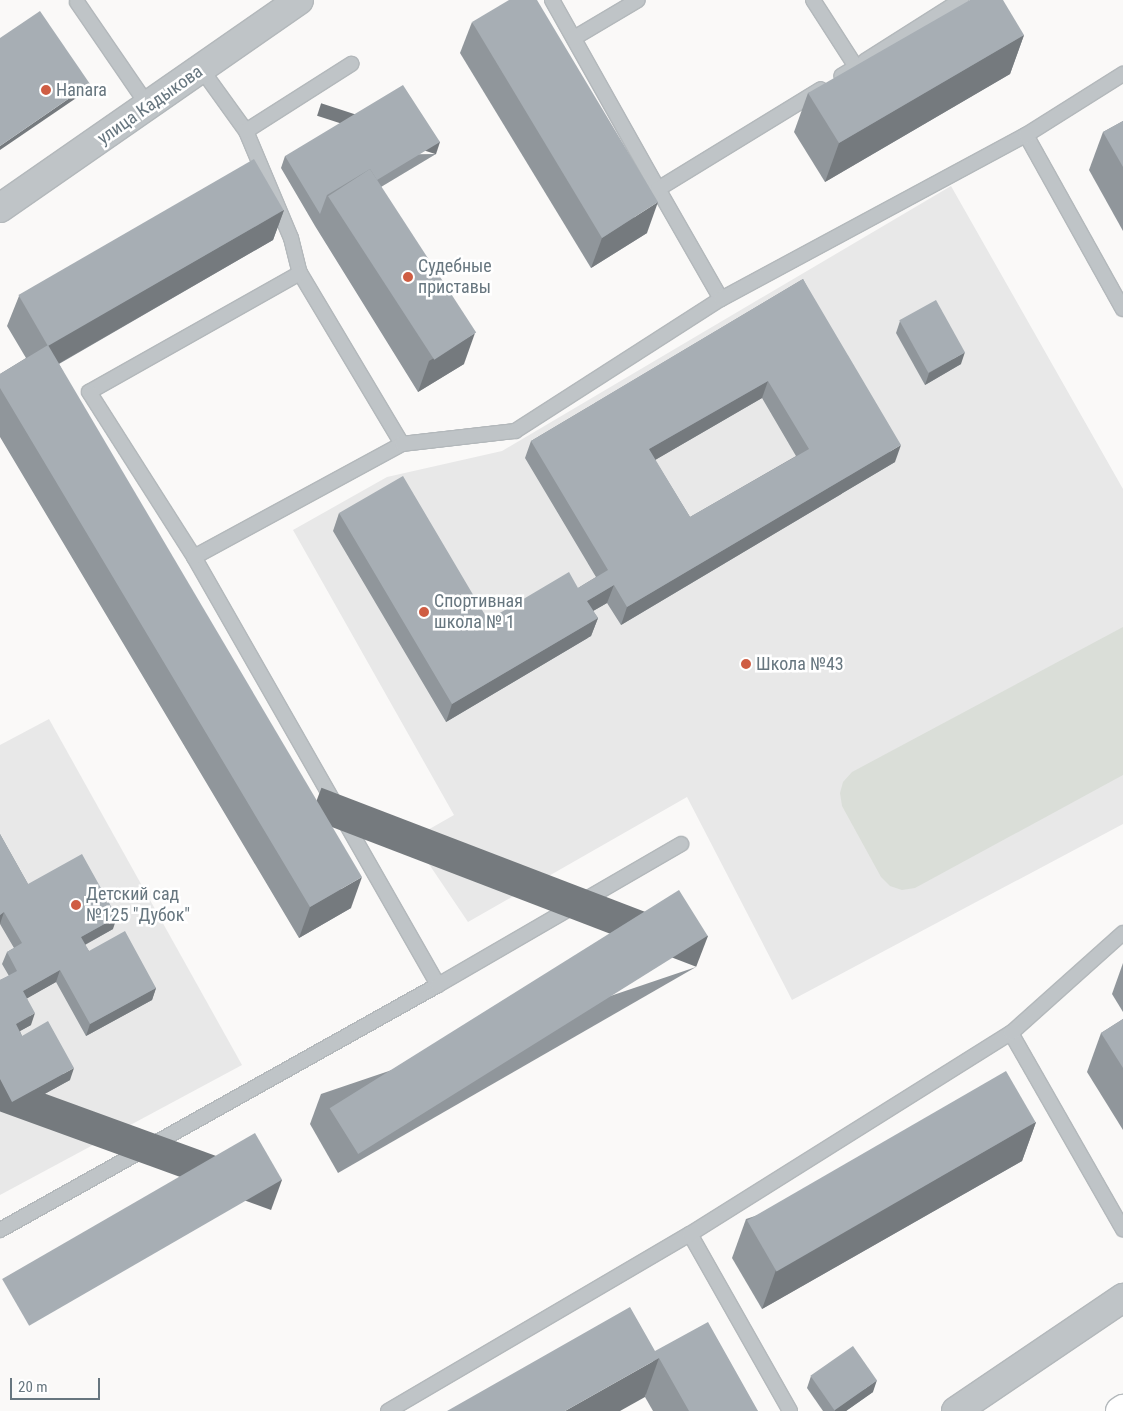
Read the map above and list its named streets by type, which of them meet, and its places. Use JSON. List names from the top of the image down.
{
  "streets": {
    "street": ["улица Кадыкова"]
  },
  "places": [
    "Hanara",
    "Судебные приставы",
    "Спортивная школа № 1",
    "Школа №43",
    "Детский сад №125 \"Дубок\""
  ],
  "scale_bar": "20 m"
}
